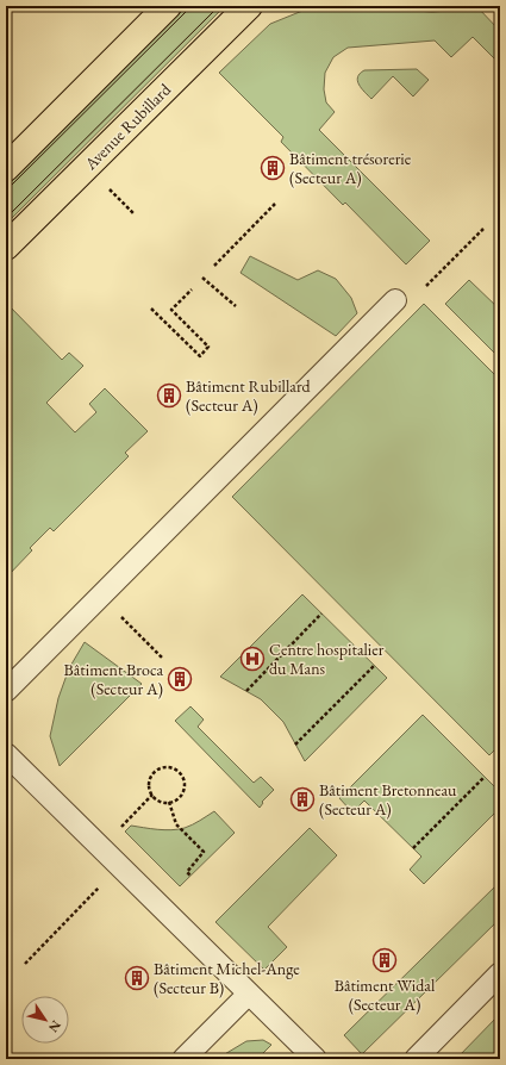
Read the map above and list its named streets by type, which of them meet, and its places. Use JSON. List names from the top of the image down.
{
  "streets": {
    "main road": ["Avenue Rubillard"]
  },
  "places": {
    "building": [
      "Bâtiment trésorerie (Secteur A)",
      "Bâtiment Rubillard (Secteur A)",
      "Bâtiment Broca (Secteur A)",
      "Bâtiment Bretonneau (Secteur A)",
      "Bâtiment Widal (Secteur A)",
      "Bâtiment Michel-Ange (Secteur B)"
    ],
    "hospital": ["Centre hospitalier du Mans"]
  },
  "north": "bottom right"
}
